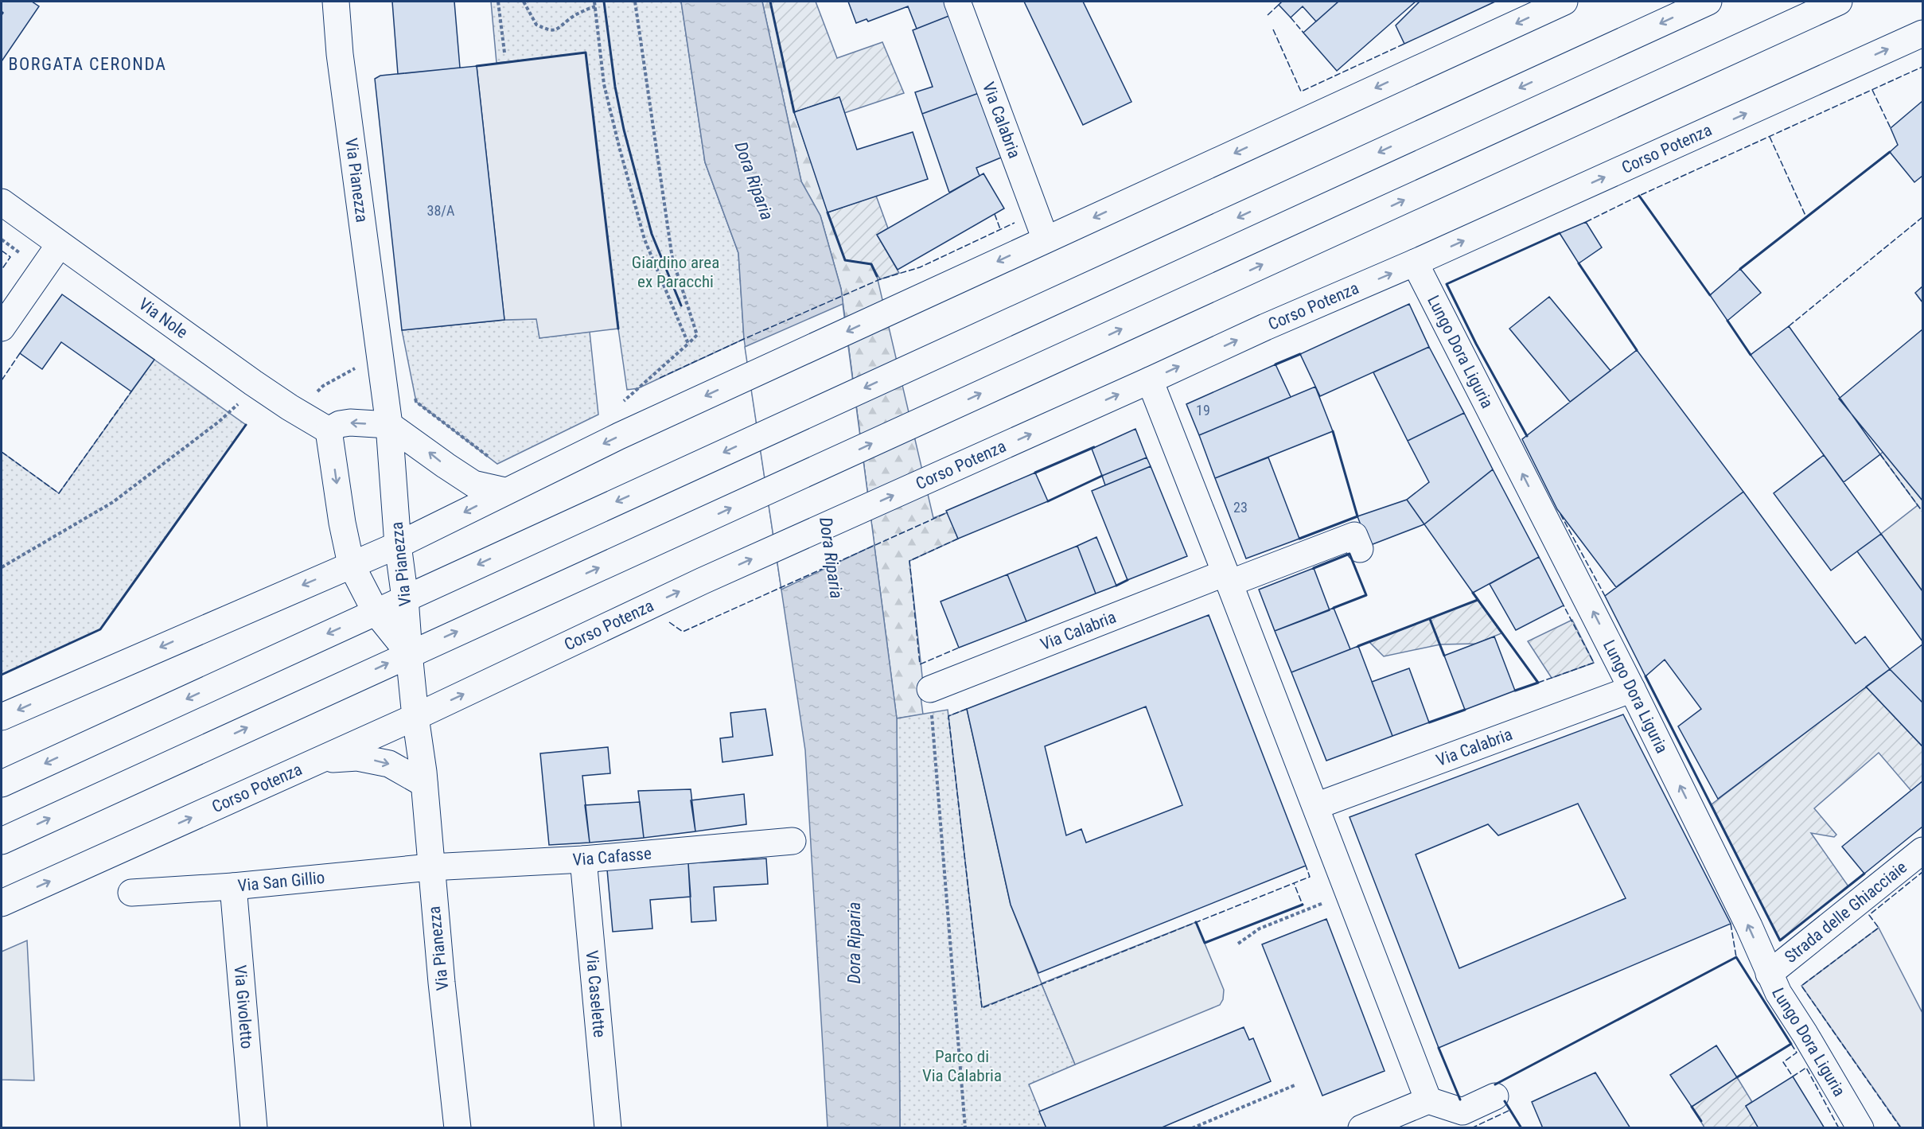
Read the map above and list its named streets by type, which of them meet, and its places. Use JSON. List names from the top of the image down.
{
  "streets": {
    "street": [
      "Via Calabria",
      "Corso Potenza",
      "Via Pianezza",
      "Via Nole",
      "Lungo Dora Liguria",
      "Via Cafasse",
      "Via San Gillio",
      "Strada delle Ghiacciaie",
      "Via Caselette",
      "Via Givoletto"
    ]
  },
  "crossings": [
    ["Via Calabria", "Lungo Dora Liguria"],
    ["Corso Potenza", "Via Pianezza"],
    ["Corso Potenza", "Lungo Dora Liguria"],
    ["Via Pianezza", "Via Cafasse"],
    ["Via Pianezza", "Via San Gillio"],
    ["Lungo Dora Liguria", "Strada delle Ghiacciaie"],
    ["Via Cafasse", "Via San Gillio"],
    ["Via Cafasse", "Via Caselette"],
    ["Via San Gillio", "Via Givoletto"]
  ],
  "one_way": ["Lungo Dora Liguria"],
  "districts": ["BORGATA CERONDA"],
  "water": ["Dora Riparia"],
  "parks": ["Giardino area ex Paracchi", "Parco di Via Calabria"],
  "house_numbers": ["38/A", "19", "23"]
}
